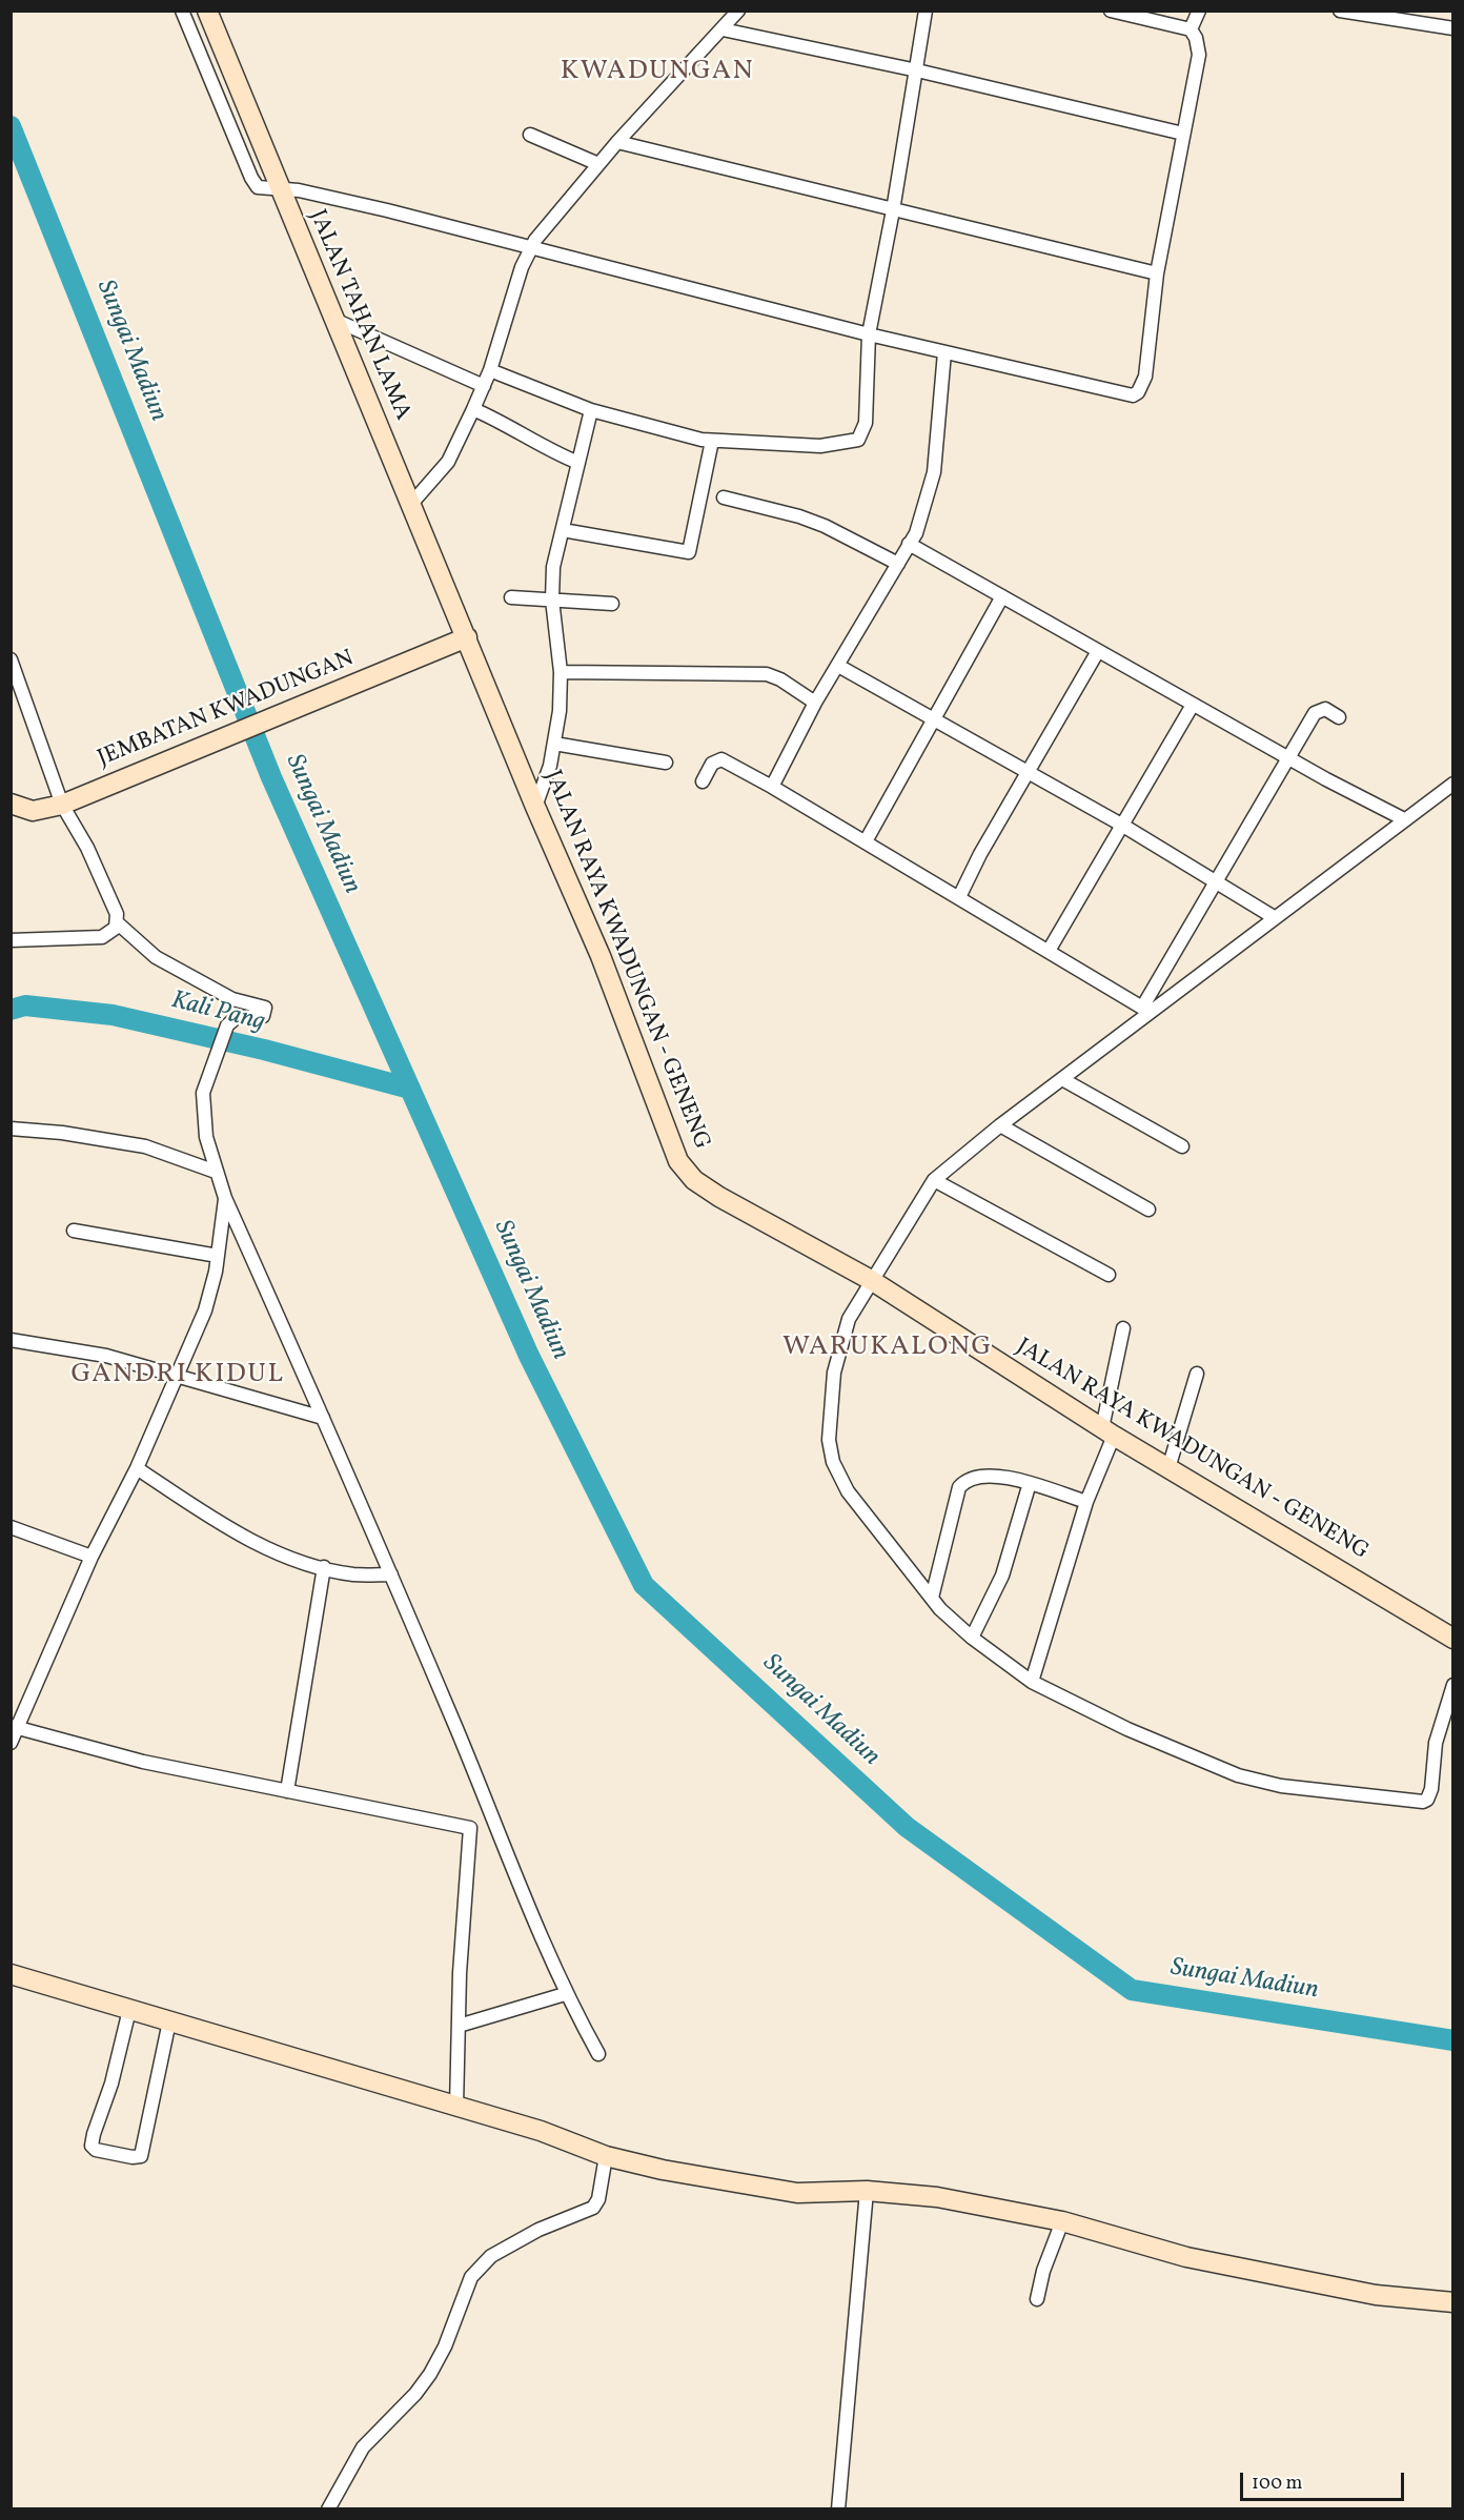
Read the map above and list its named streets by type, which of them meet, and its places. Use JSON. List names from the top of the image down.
{
  "streets": {
    "main road": ["JALAN TAHAN LAMA", "JEMBATAN KWADUNGAN", "JALAN RAYA KWADUNGAN - GENENG"]
  },
  "crossings": [
    ["JALAN TAHAN LAMA", "JEMBATAN KWADUNGAN"],
    ["JALAN TAHAN LAMA", "JALAN RAYA KWADUNGAN - GENENG"],
    ["JEMBATAN KWADUNGAN", "JALAN RAYA KWADUNGAN - GENENG"]
  ],
  "districts": ["KWADUNGAN", "WARUKALONG", "GANDRI KIDUL"],
  "water": ["Sungai Madiun", "Kali Pang"],
  "scale_bar": "100 m"
}
